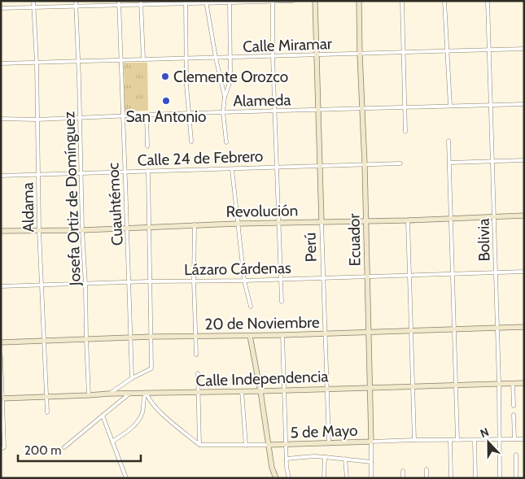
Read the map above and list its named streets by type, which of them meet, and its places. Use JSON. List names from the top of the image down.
{
  "streets": {
    "street": [
      "Calle Miramar",
      "Alameda",
      "Calle 24 de Febrero",
      "Josefa Ortiz de Domínguez",
      "Cuauhtémoc",
      "Aldama",
      "Revolución",
      "Ecuador",
      "Bolivia",
      "Perú",
      "Lázaro Cárdenas",
      "20 de Noviembre",
      "Calle Independencia",
      "5 de Mayo"
    ]
  },
  "crossings": [
    ["Calle Miramar", "Josefa Ortiz de Domínguez"],
    ["Calle Miramar", "Cuauhtémoc"],
    ["Calle Miramar", "Aldama"],
    ["Calle Miramar", "Ecuador"],
    ["Calle Miramar", "Bolivia"],
    ["Calle Miramar", "Perú"],
    ["Alameda", "Josefa Ortiz de Domínguez"],
    ["Alameda", "Cuauhtémoc"],
    ["Alameda", "Aldama"],
    ["Alameda", "Ecuador"],
    ["Alameda", "Bolivia"],
    ["Alameda", "Perú"],
    ["Calle 24 de Febrero", "Josefa Ortiz de Domínguez"],
    ["Calle 24 de Febrero", "Cuauhtémoc"],
    ["Calle 24 de Febrero", "Aldama"],
    ["Calle 24 de Febrero", "Ecuador"],
    ["Calle 24 de Febrero", "Perú"],
    ["Josefa Ortiz de Domínguez", "Revolución"],
    ["Josefa Ortiz de Domínguez", "Lázaro Cárdenas"],
    ["Josefa Ortiz de Domínguez", "20 de Noviembre"],
    ["Josefa Ortiz de Domínguez", "Calle Independencia"],
    ["Cuauhtémoc", "Revolución"],
    ["Cuauhtémoc", "Lázaro Cárdenas"],
    ["Cuauhtémoc", "20 de Noviembre"],
    ["Aldama", "Revolución"],
    ["Aldama", "Lázaro Cárdenas"],
    ["Aldama", "20 de Noviembre"],
    ["Aldama", "Calle Independencia"],
    ["Revolución", "Ecuador"],
    ["Revolución", "Bolivia"],
    ["Revolución", "Perú"],
    ["Ecuador", "Lázaro Cárdenas"],
    ["Ecuador", "20 de Noviembre"],
    ["Ecuador", "Calle Independencia"],
    ["Ecuador", "5 de Mayo"],
    ["Bolivia", "Lázaro Cárdenas"],
    ["Bolivia", "20 de Noviembre"],
    ["Bolivia", "Calle Independencia"],
    ["Bolivia", "5 de Mayo"],
    ["Perú", "Lázaro Cárdenas"],
    ["Perú", "20 de Noviembre"],
    ["Perú", "Calle Independencia"],
    ["Perú", "5 de Mayo"]
  ],
  "places": ["Clemente Orozco", "San Antonio"],
  "scale_bar": "200 m",
  "north": "top"
}
